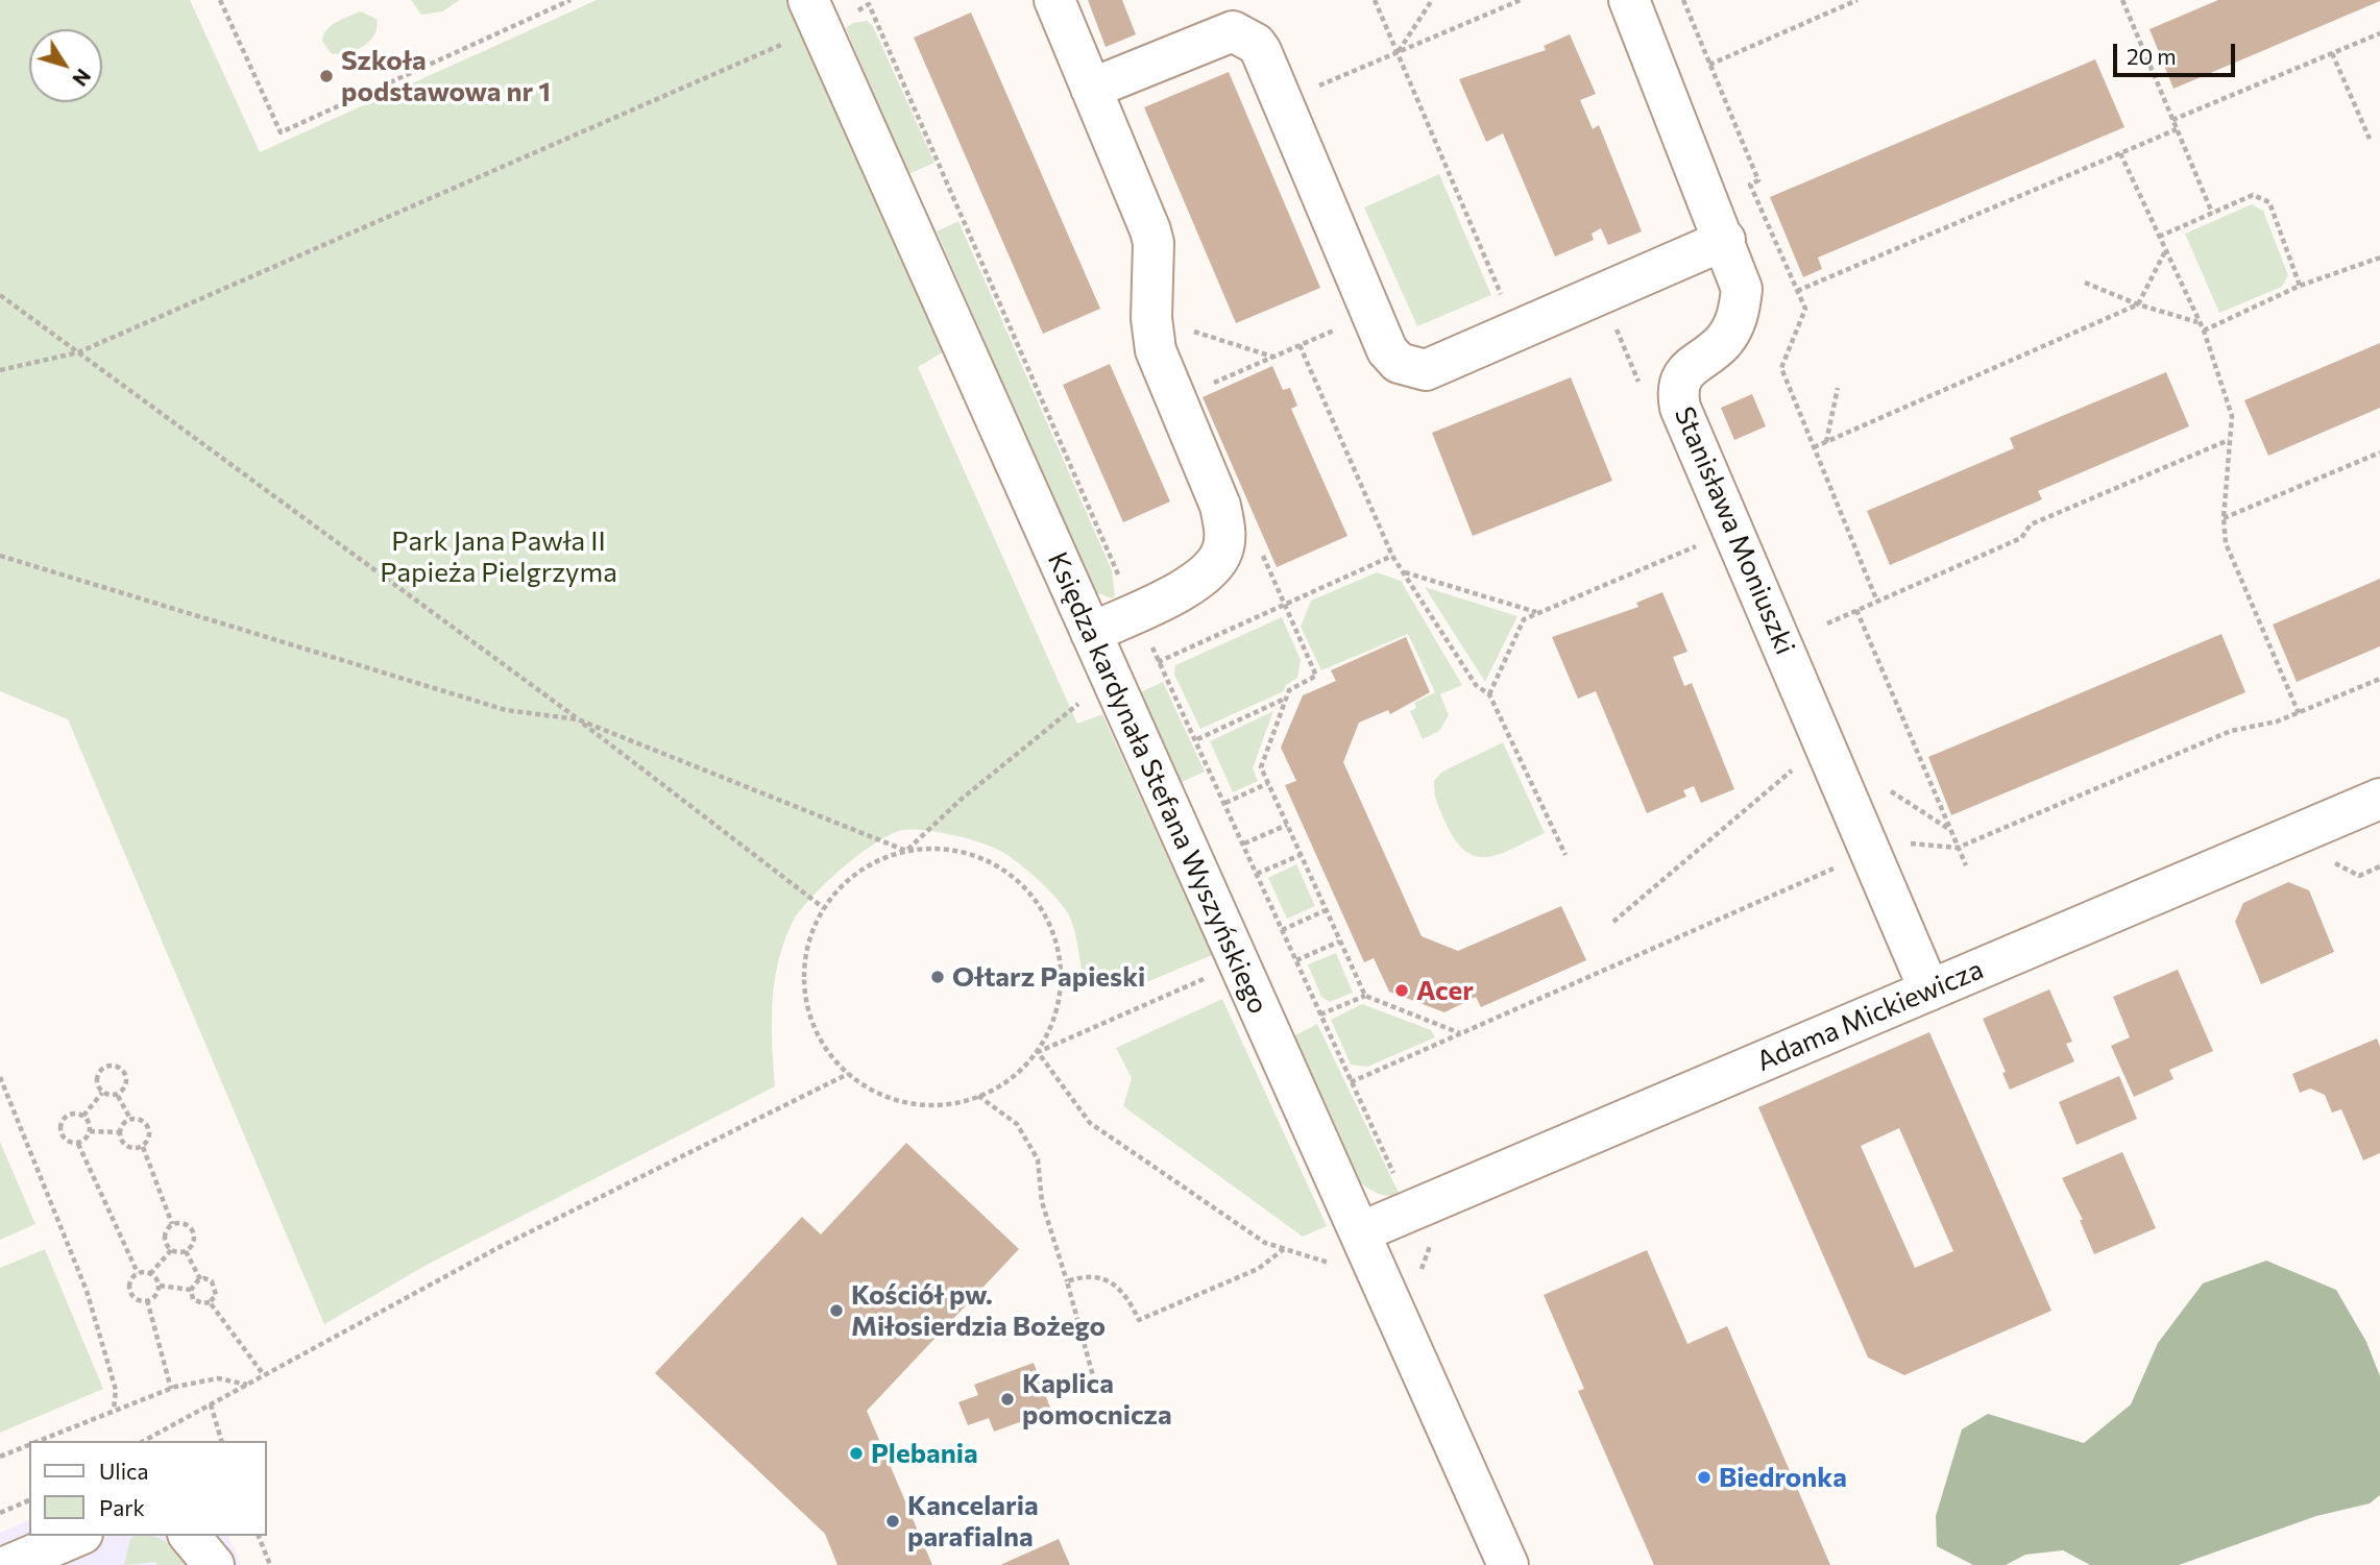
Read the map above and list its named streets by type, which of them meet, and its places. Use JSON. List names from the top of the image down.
{
  "streets": {
    "street": ["Stanisława Moniuszki", "Księdza kardynała Stefana Wyszyńskiego", "Adama Mickiewicza"]
  },
  "crossings": [
    ["Stanisława Moniuszki", "Adama Mickiewicza"],
    ["Księdza kardynała Stefana Wyszyńskiego", "Adama Mickiewicza"]
  ],
  "parks": ["Park Jana Pawła II Papieża Pielgrzyma"],
  "places": [
    "Szkoła podstawowa nr 1",
    "Ołtarz Papieski",
    "Acer",
    "Kościół pw. Miłosierdzia Bożego",
    "Kaplica pomocnicza",
    "Plebania",
    "Biedronka",
    "Kancelaria parafialna"
  ],
  "legend": ["Ulica", "Park"],
  "scale_bar": "20 m",
  "north": "bottom right"
}
